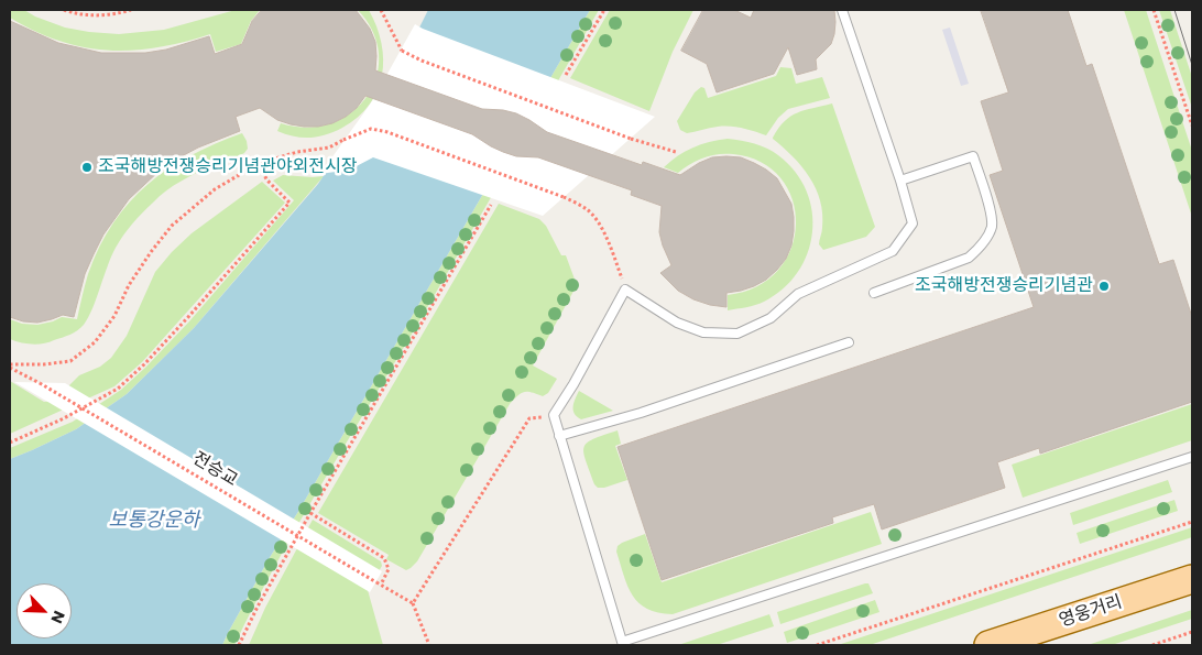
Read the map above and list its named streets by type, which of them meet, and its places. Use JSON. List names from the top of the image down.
{
  "streets": {
    "main road": ["영웅거리"],
    "path": ["전승교"]
  },
  "water": ["보통강운하"],
  "places": ["조국해방전쟁승리기념관야외전시장", "조국해방전쟁승리기념관"],
  "north": "bottom right"
}
